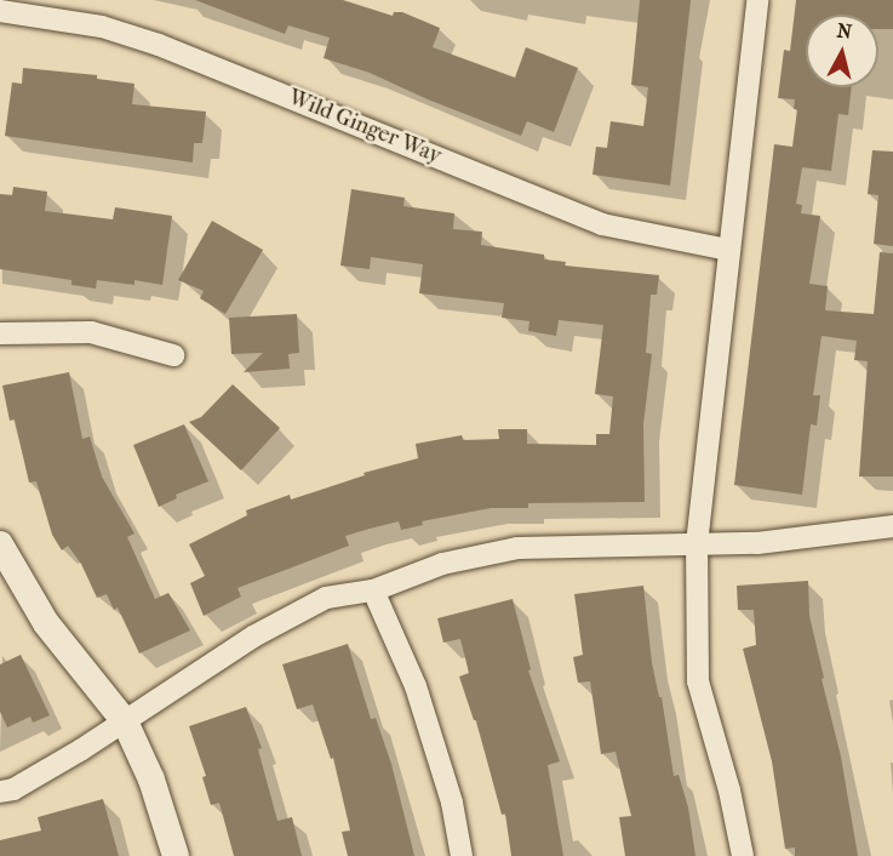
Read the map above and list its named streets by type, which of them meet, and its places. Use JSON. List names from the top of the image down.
{
  "streets": {
    "street": ["Wild Ginger Way"]
  },
  "north": "top"
}
